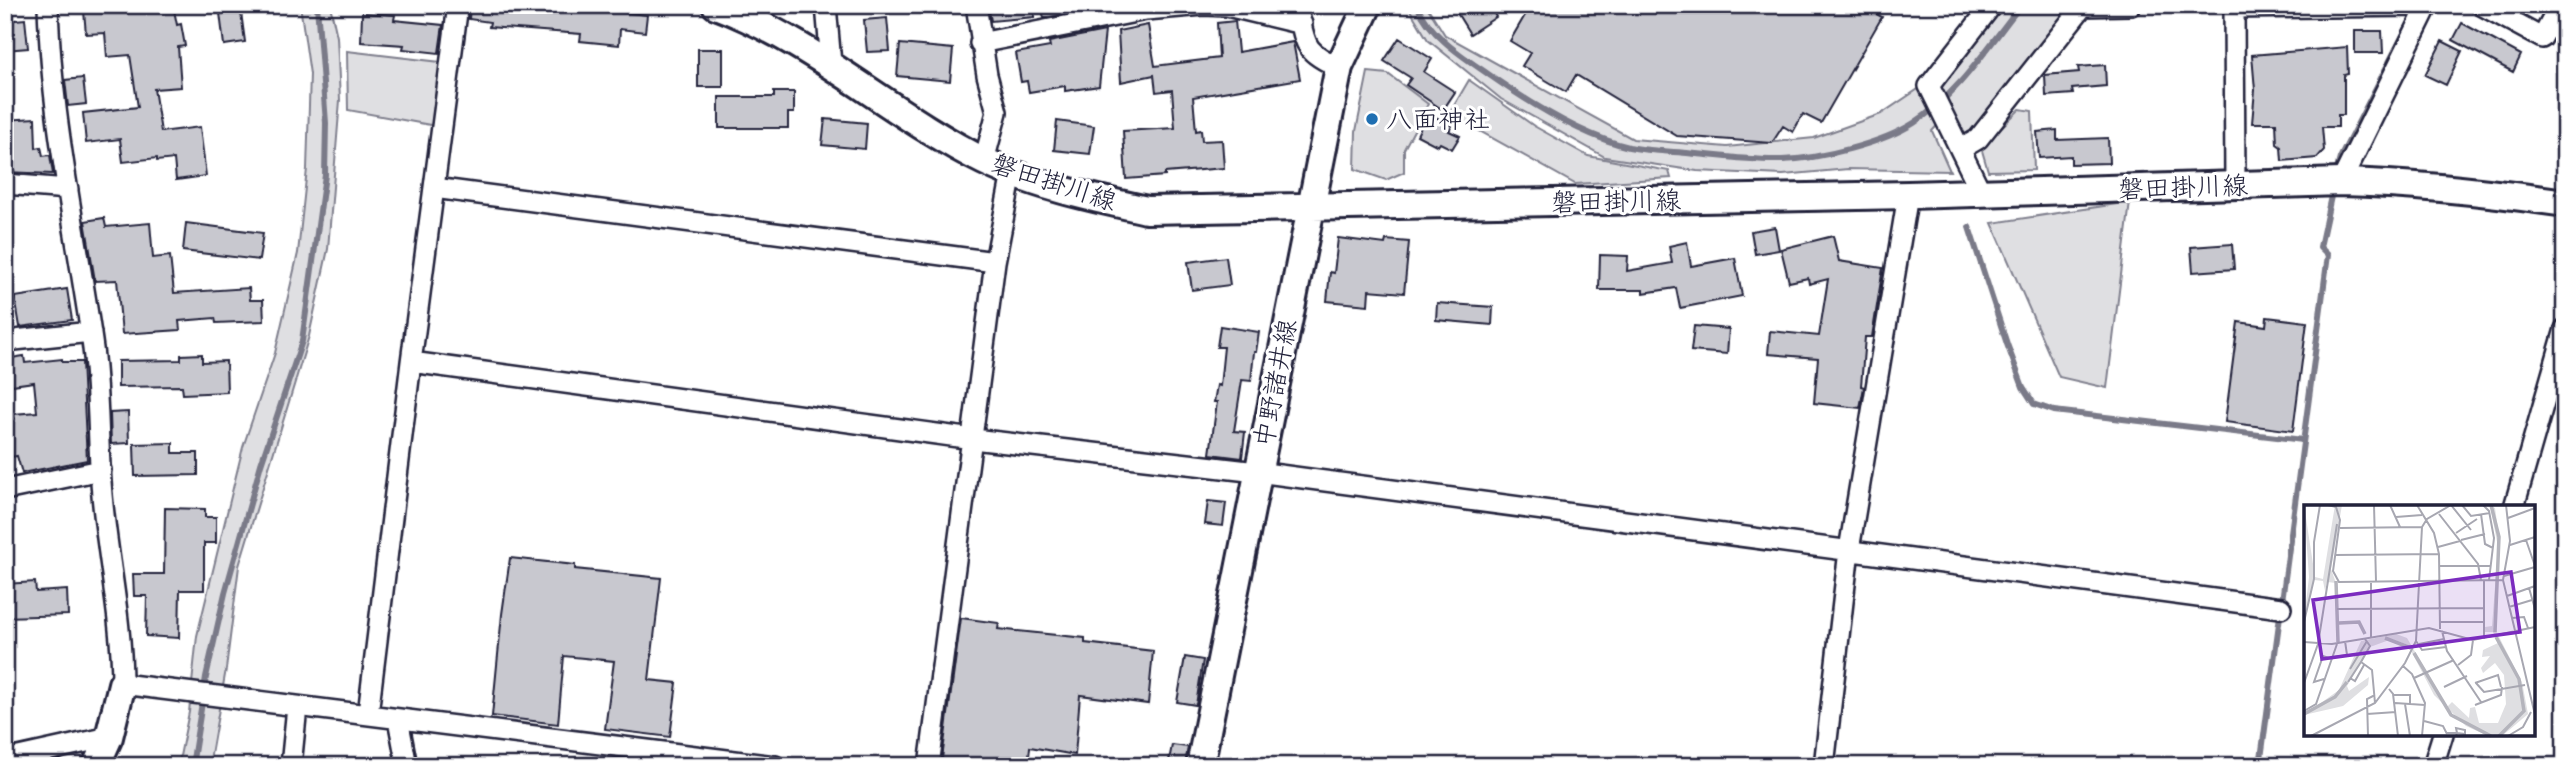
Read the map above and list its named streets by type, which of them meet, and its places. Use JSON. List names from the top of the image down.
{
  "streets": {
    "main road": ["磐田掛川線", "中野諸井線"]
  },
  "crossings": [
    ["磐田掛川線", "中野諸井線"]
  ],
  "places": ["八面神社"]
}
